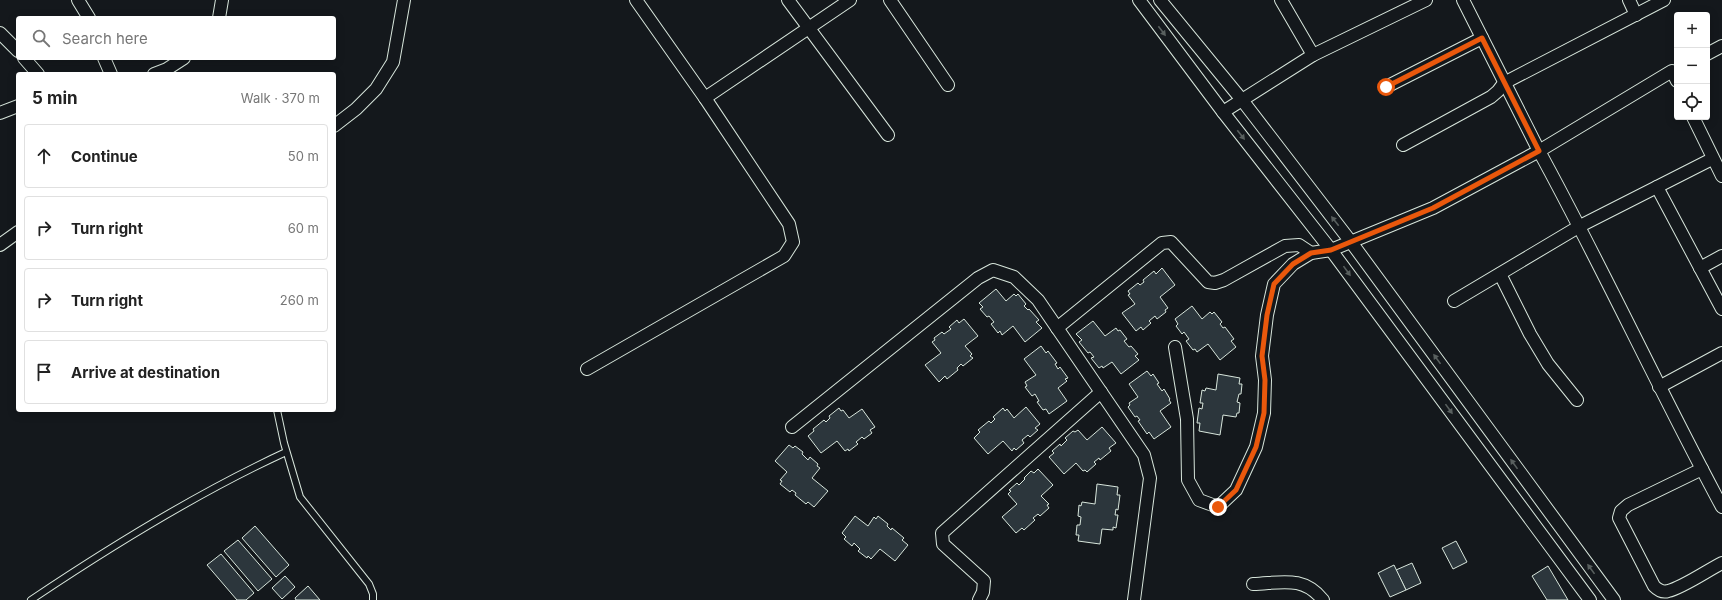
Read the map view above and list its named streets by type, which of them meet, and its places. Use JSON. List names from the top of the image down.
{
  "page": {
    "map_buttons": ["+", "−"],
    "search": "Search here",
    "heading": ["5 min", "Walk · 370 m"],
    "list": [
      ["Continue", "50 m"],
      ["Turn right", "60 m"],
      ["Turn right", "260 m"],
      "Arrive at destination"
    ]
  }
}
